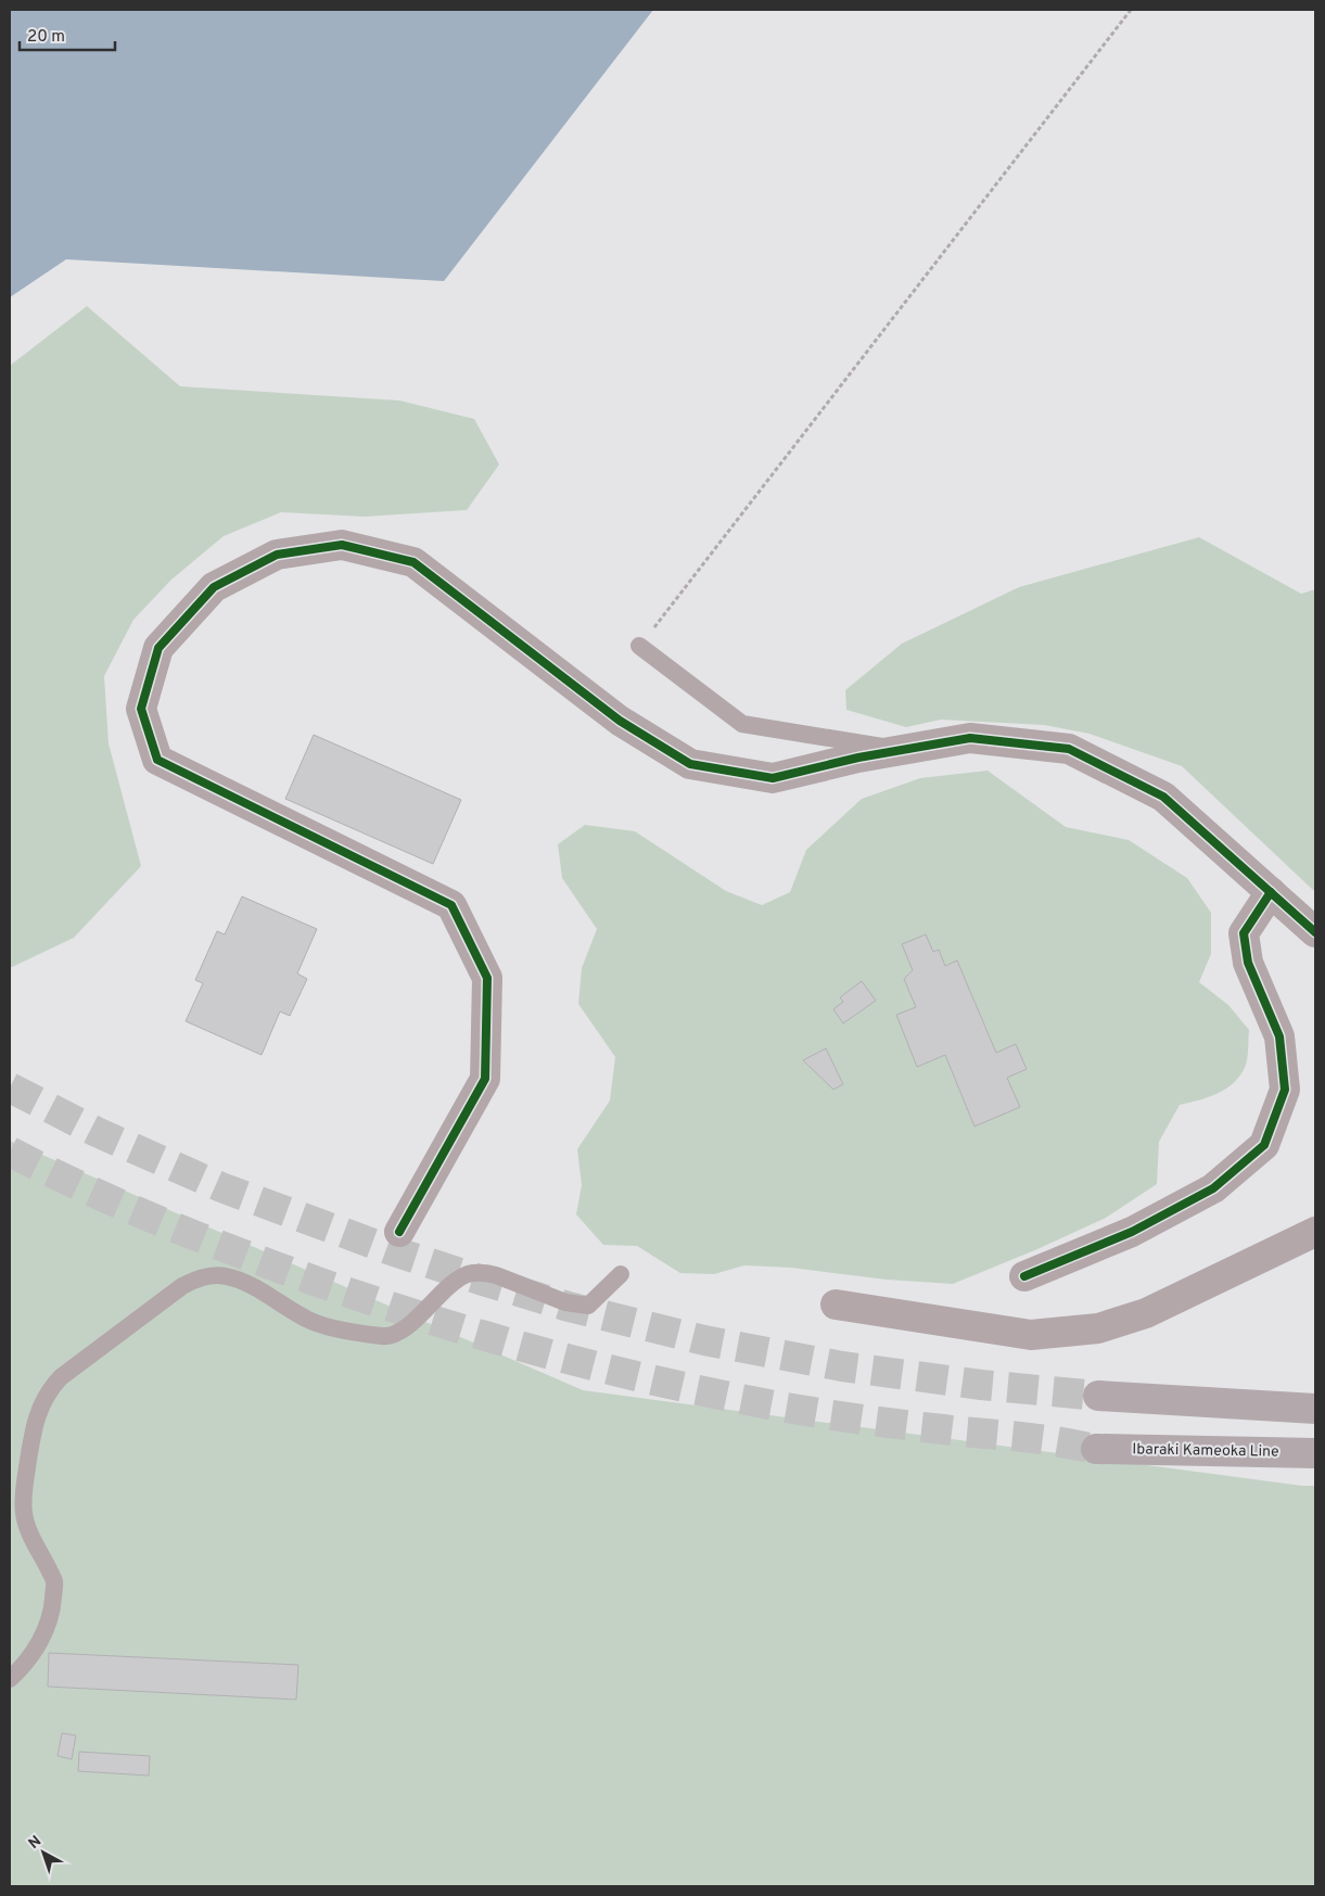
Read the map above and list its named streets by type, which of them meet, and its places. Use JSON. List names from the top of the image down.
{
  "streets": {
    "main road": ["Ibaraki Kameoka Line"]
  },
  "scale_bar": "20 m",
  "north": "top left"
}
